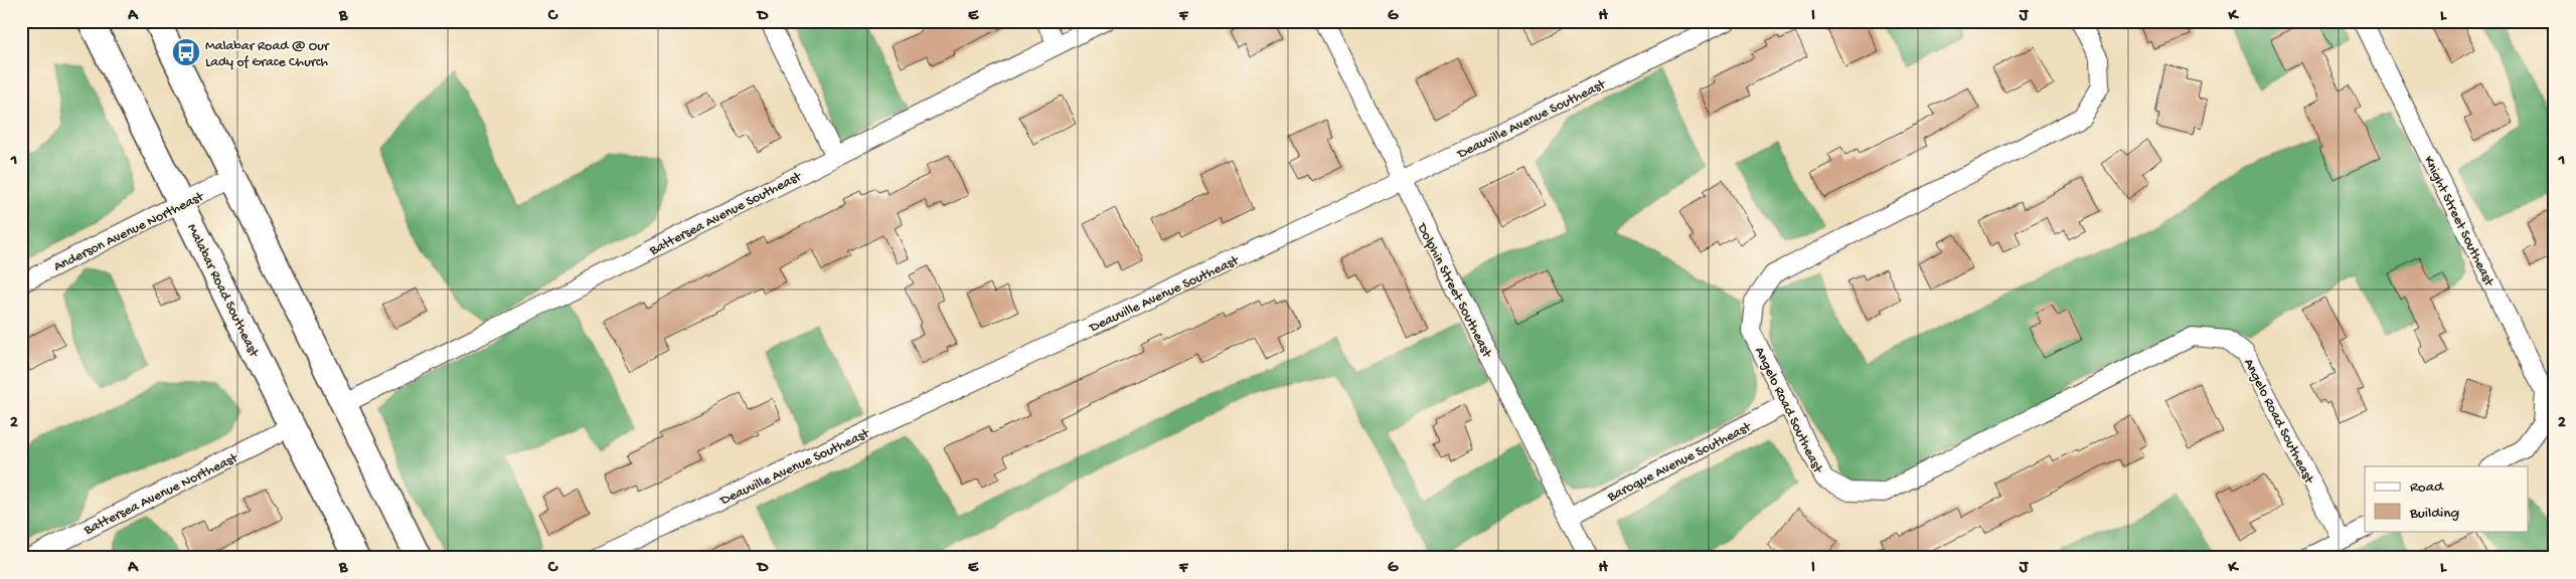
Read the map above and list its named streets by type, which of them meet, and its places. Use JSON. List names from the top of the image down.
{
  "streets": {
    "main road": ["Malabar Road Southeast"],
    "street": [
      "Deauville Avenue Southeast",
      "Battersea Avenue Southeast",
      "Knight Street Southeast",
      "Anderson Avenue Northeast",
      "Dolphin Street Southeast",
      "Angelo Road Southeast",
      "Baroque Avenue Southeast",
      "Battersea Avenue Northeast"
    ]
  },
  "crossings": [
    ["Deauville Avenue Southeast", "Dolphin Street Southeast"],
    ["Anderson Avenue Northeast", "Malabar Road Southeast"],
    ["Malabar Road Southeast", "Battersea Avenue Northeast"],
    ["Dolphin Street Southeast", "Baroque Avenue Southeast"],
    ["Angelo Road Southeast", "Baroque Avenue Southeast"]
  ],
  "places": {
    "bus stop": ["Malabar Road @ Our Lady of Grace Church"]
  },
  "legend": ["Road", "Building"],
  "grid": {
    "columns": [
      "A",
      "B",
      "C",
      "D",
      "E",
      "F",
      "G",
      "H",
      "I",
      "J",
      "K",
      "L"
    ],
    "rows": ["1", "2"]
  }
}
